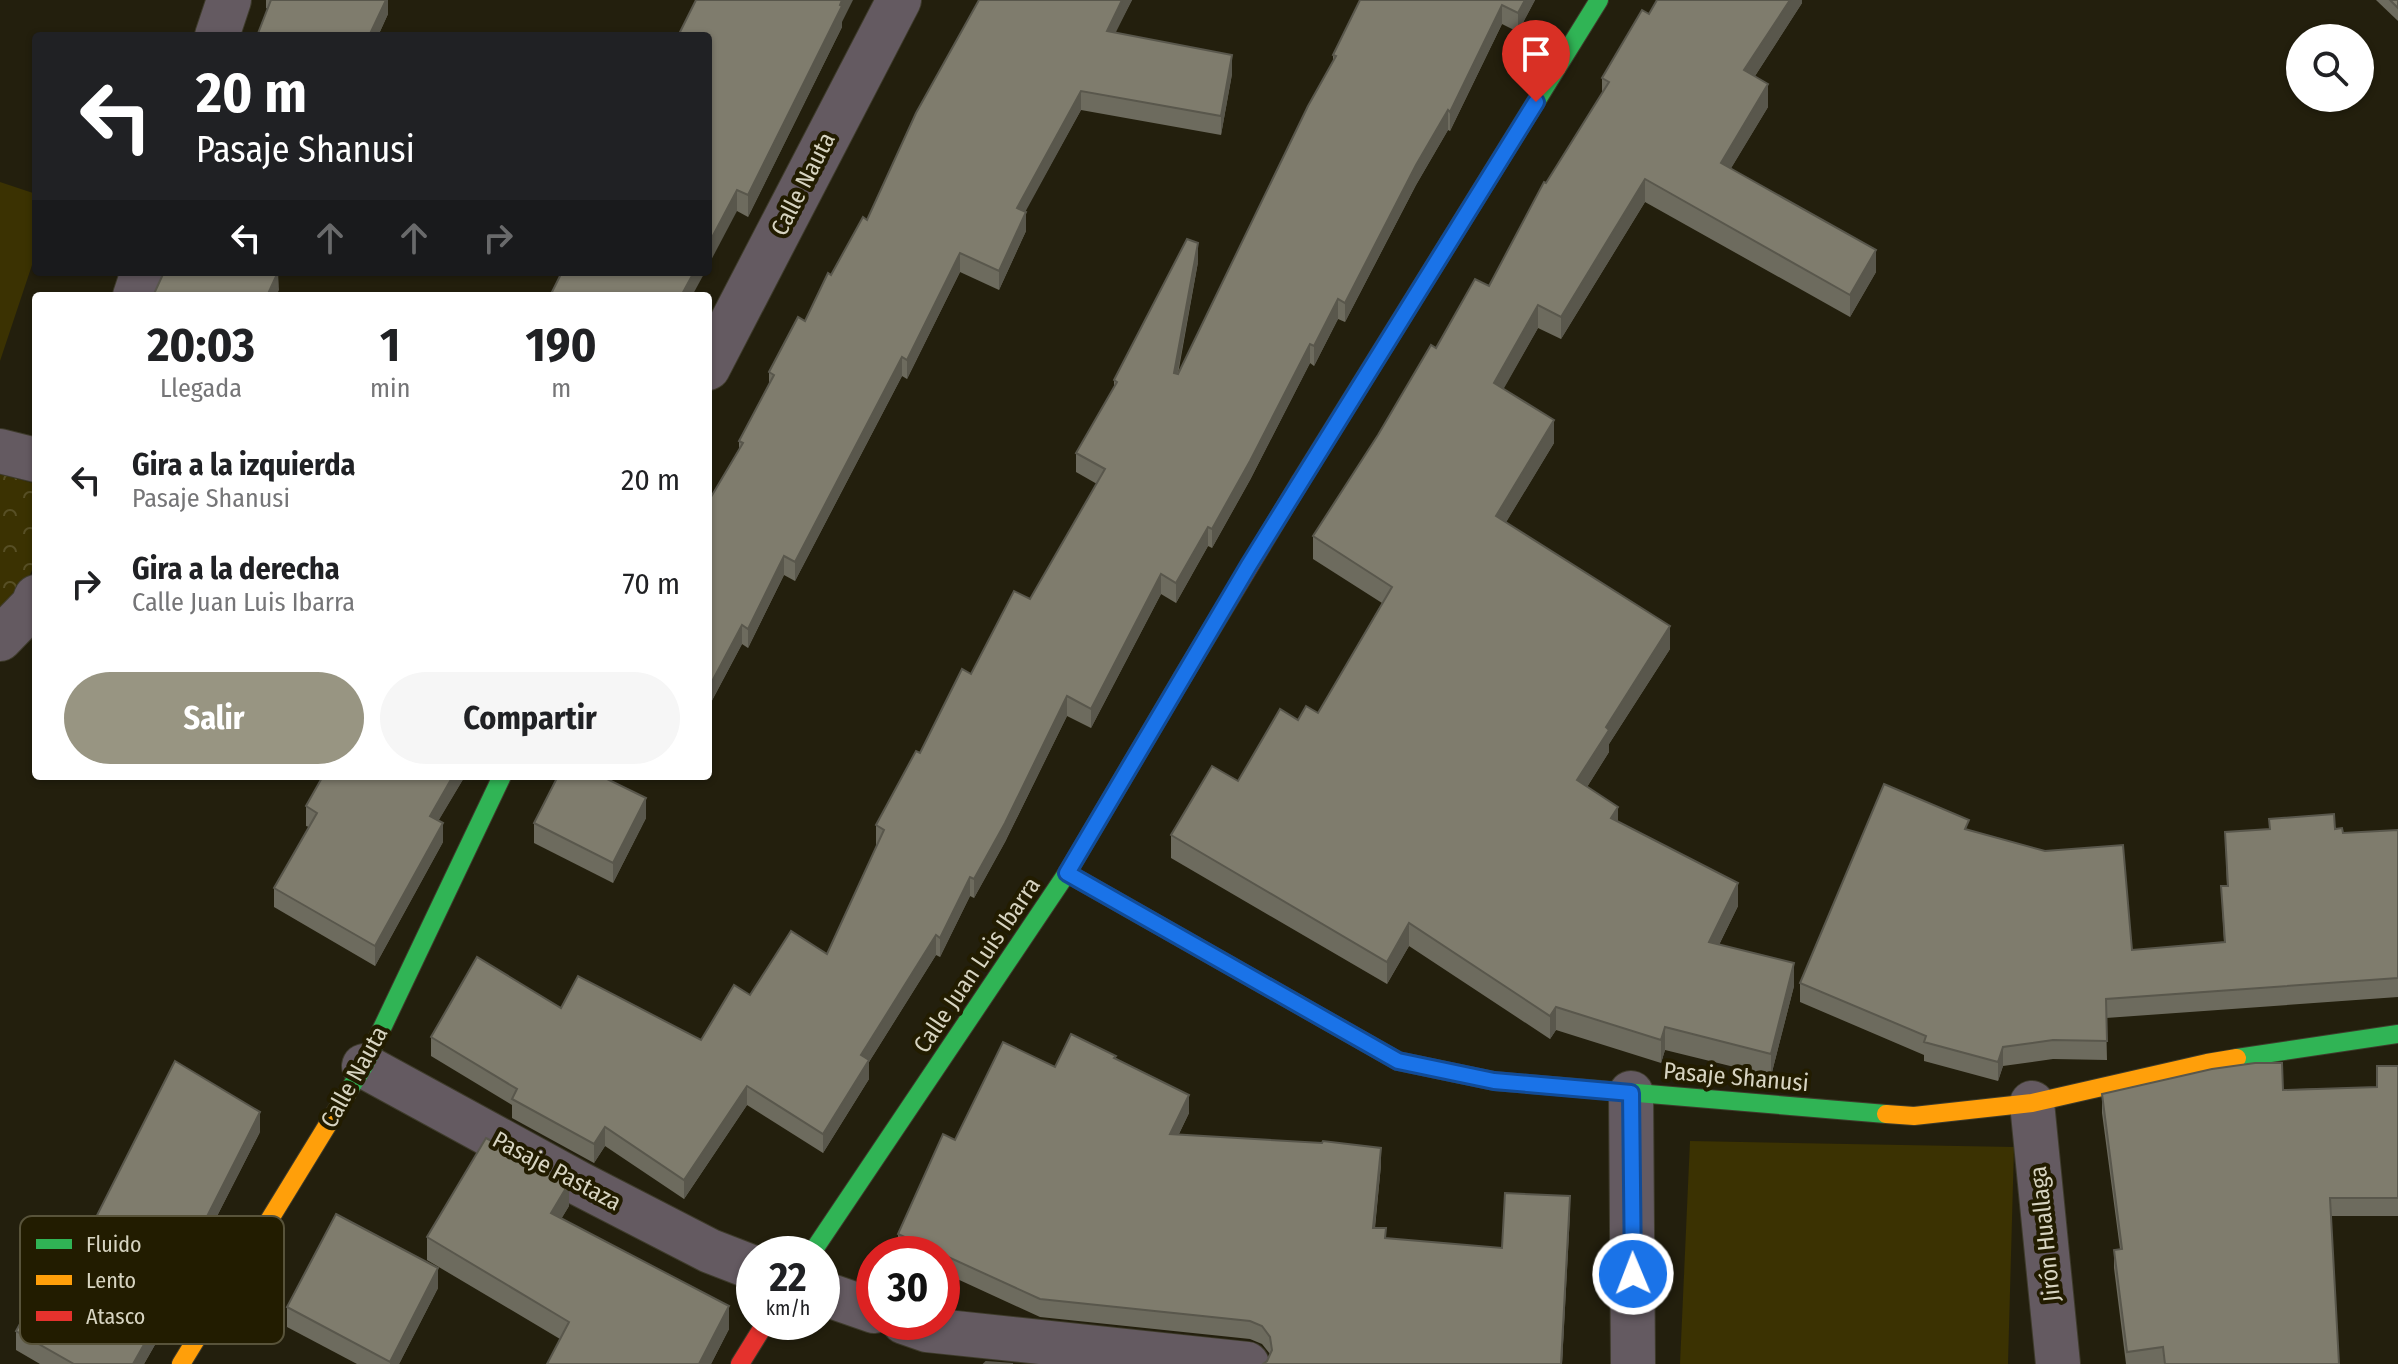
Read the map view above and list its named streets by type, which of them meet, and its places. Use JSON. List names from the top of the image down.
{
  "streets": {
    "street": [
      "Calle Nauta",
      "Calle Juan Luis Ibarra",
      "Pasaje Shanusi",
      "Pasaje Pastaza",
      "Jirón Huallaga"
    ]
  },
  "crossings": [
    ["Calle Nauta", "Pasaje Pastaza"],
    ["Calle Juan Luis Ibarra", "Pasaje Shanusi"],
    ["Pasaje Shanusi", "Jirón Huallaga"]
  ],
  "legend": ["Fluido", "Lento", "Atasco"],
  "page": {
    "turn": ["20 m", "Pasaje Shanusi"],
    "eta": [
      "20:03",
      "Llegada",
      "1",
      "min",
      "190",
      "m"
    ],
    "list": [
      {
        "name": "Gira a la izquierda",
        "note": "Pasaje Shanusi",
        "value": "20 m"
      },
      {
        "name": "Gira a la derecha",
        "note": "Calle Juan Luis Ibarra",
        "value": "70 m"
      }
    ],
    "buttons": ["Salir", "Compartir"],
    "speed": "22 km/h",
    "limit": "30"
  }
}
